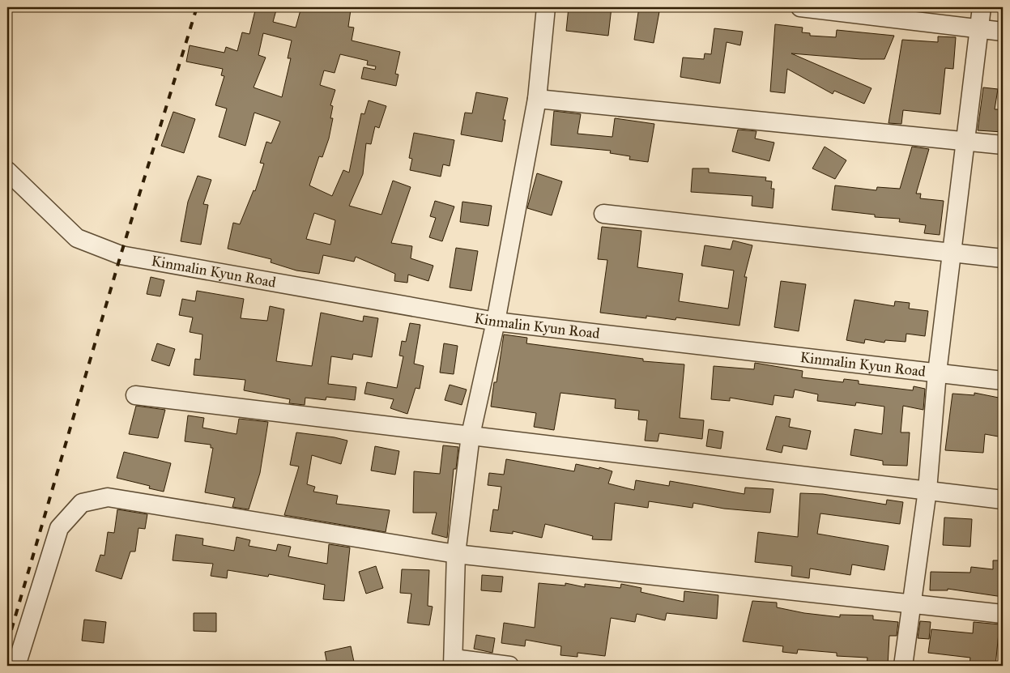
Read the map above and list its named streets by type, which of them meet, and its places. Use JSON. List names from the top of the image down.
{
  "streets": {
    "street": ["Kinmalin Kyun Road"]
  }
}
